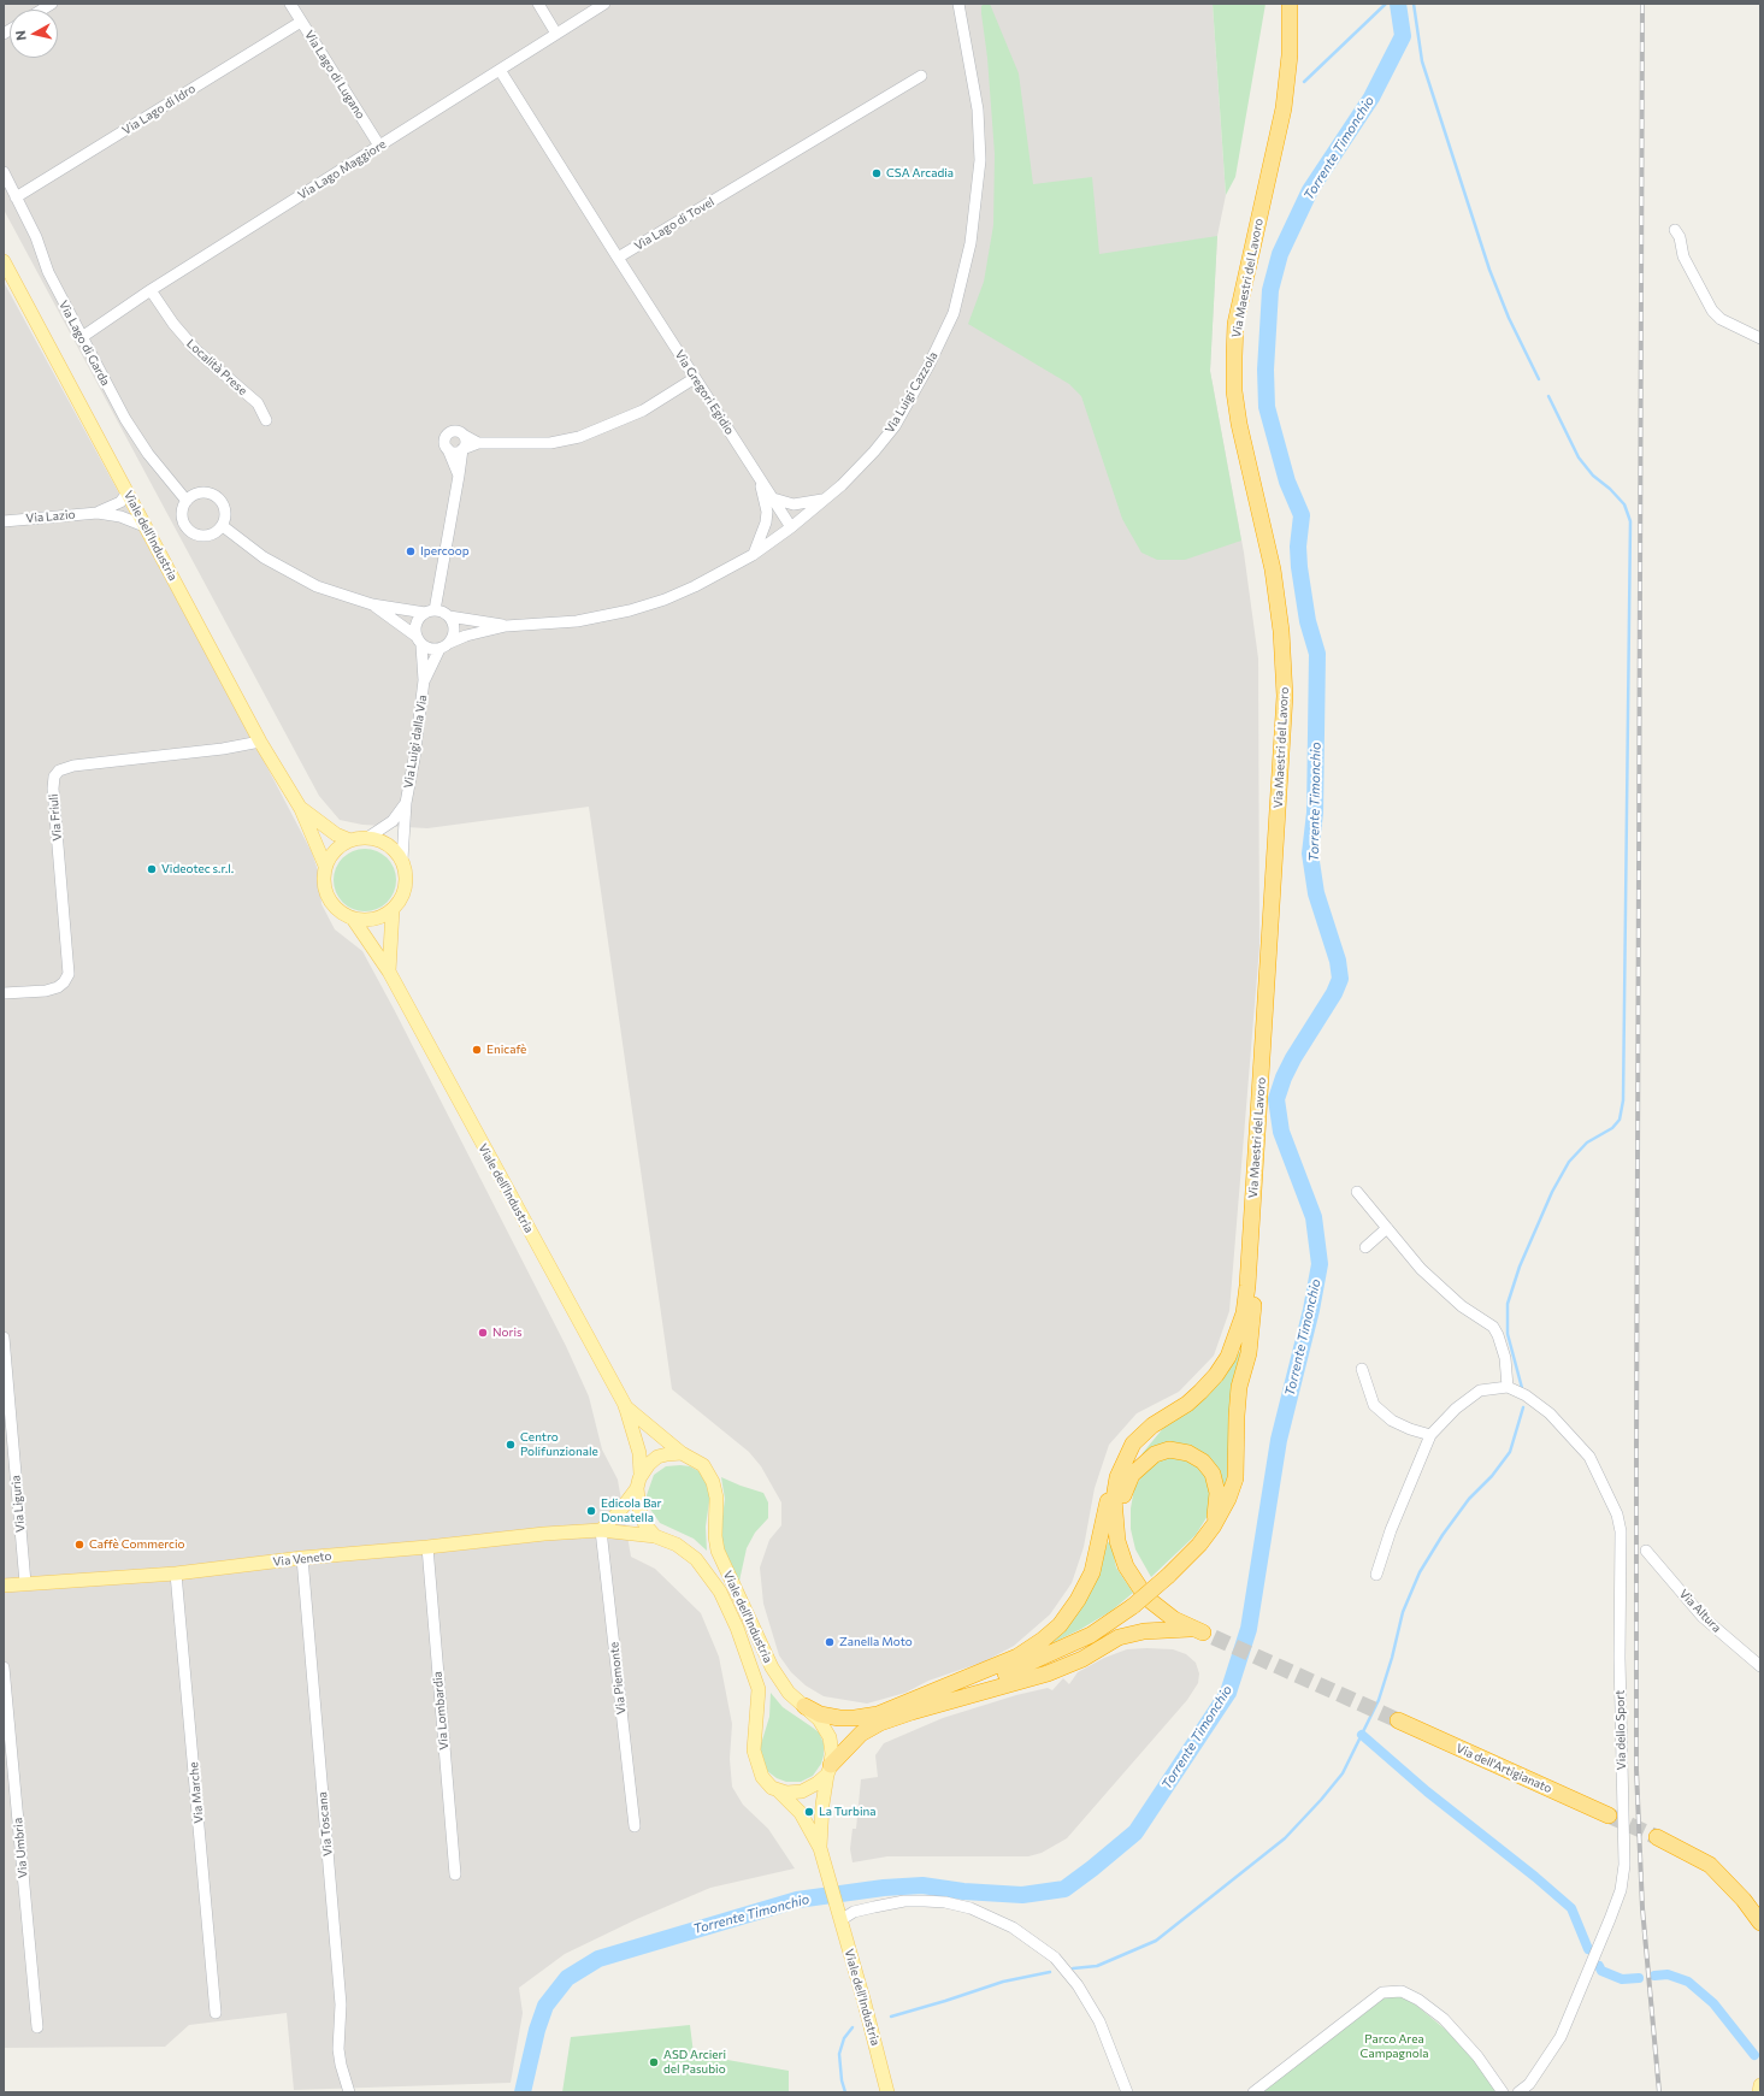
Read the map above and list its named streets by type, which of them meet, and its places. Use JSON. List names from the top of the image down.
{
  "streets": {
    "highway": ["Via Maestri del Lavoro", "Via dell'Artigianato"],
    "main road": ["Viale dell'Industria", "Via Veneto"],
    "street": [
      "Via Lago di Lugano",
      "Via Lago di Idro",
      "Via Lago Maggiore",
      "Via Lago di Tovel",
      "Via Lago di Garda",
      "Località Prese",
      "Via Gregori Egidio",
      "Via Luigi Cazzola",
      "Via Lazio",
      "Via Luigi dalla Via",
      "Via Friuli",
      "Via Liguria",
      "Via Altura",
      "Via Piemonte",
      "Via Lombardia",
      "Via dello Sport",
      "Via Marche",
      "Via Toscana",
      "Via Umbria"
    ]
  },
  "crossings": [
    ["Via Lago di Lugano", "Via Lago di Idro"],
    ["Via Lago di Lugano", "Via Lago Maggiore"],
    ["Via Lago di Idro", "Via Lago di Garda"],
    ["Via Lago Maggiore", "Via Lago di Garda"],
    ["Via Lago Maggiore", "Località Prese"],
    ["Via Lago di Tovel", "Via Gregori Egidio"],
    ["Via Gregori Egidio", "Via Luigi Cazzola"],
    ["Via Luigi Cazzola", "Via Luigi dalla Via"],
    ["Viale dell'Industria", "Via Luigi dalla Via"],
    ["Viale dell'Industria", "Via Friuli"],
    ["Viale dell'Industria", "Via Veneto"],
    ["Via Liguria", "Via Veneto"],
    ["Via Veneto", "Via Piemonte"],
    ["Via Veneto", "Via Lombardia"],
    ["Via Veneto", "Via Marche"],
    ["Via Veneto", "Via Toscana"]
  ],
  "water": ["Torrente Timonchio"],
  "parks": ["Parco Area Campagnola"],
  "places": [
    "CSA Arcadia",
    "Ipercoop",
    "Videotec s.r.l.",
    "Enicafè",
    "Noris",
    "Centro Polifunzionale",
    "Edicola Bar Donatella",
    "Caffè Commercio",
    "Zanella Moto",
    "La Turbina",
    "ASD Arcieri del Pasubio"
  ],
  "north": "left"
}
